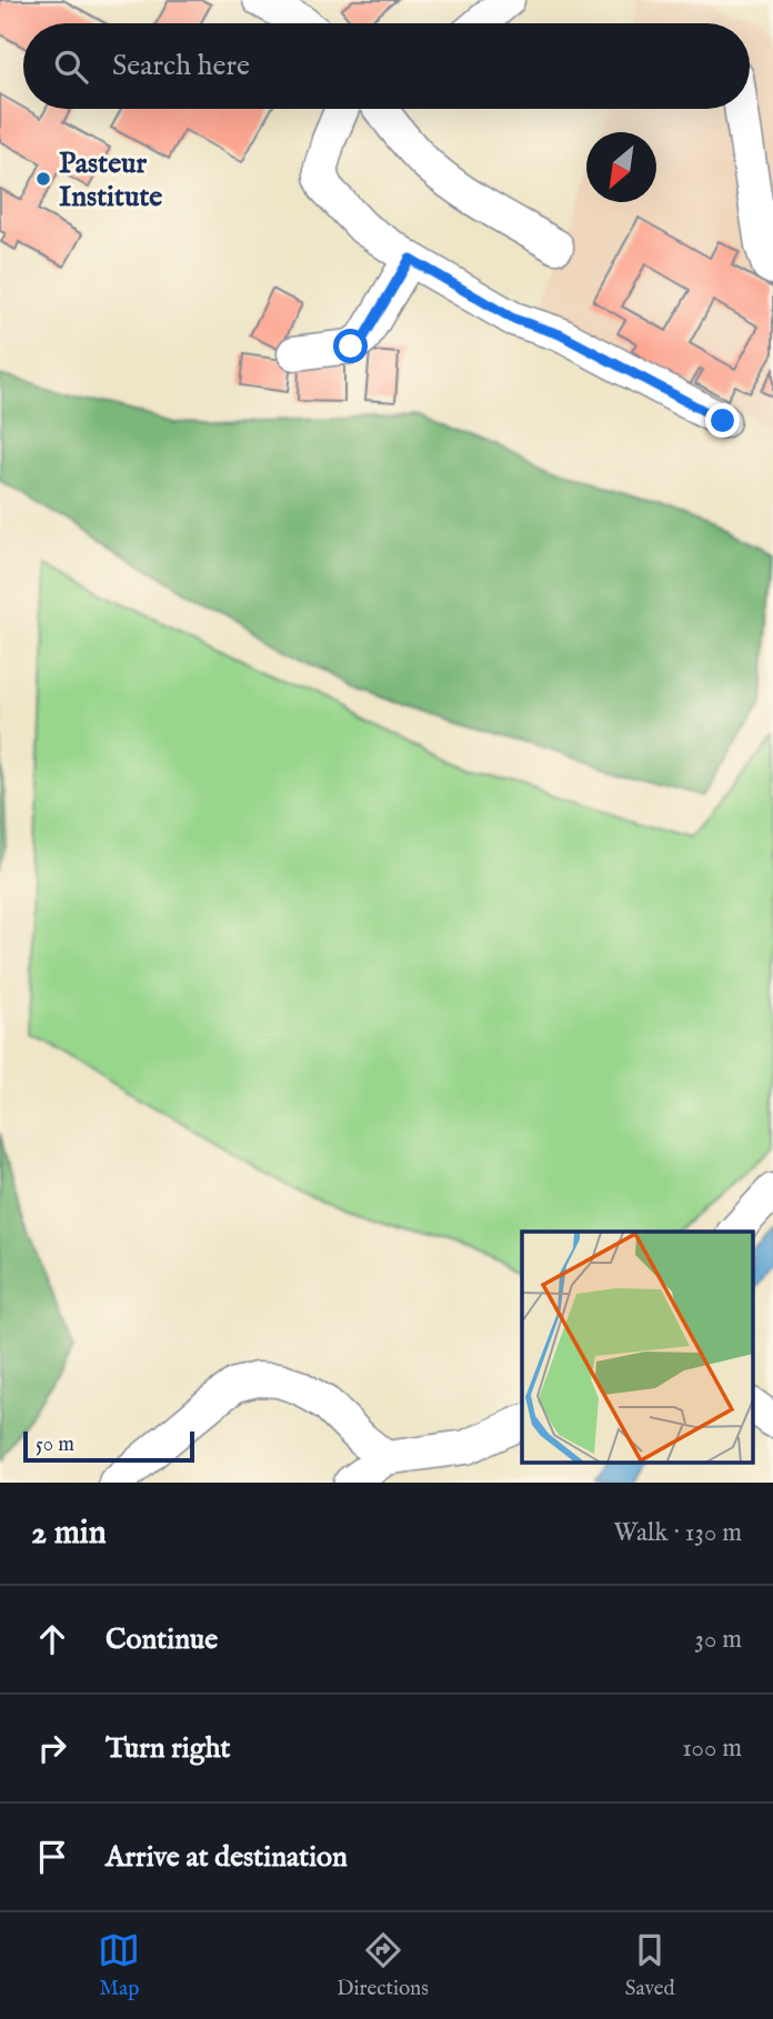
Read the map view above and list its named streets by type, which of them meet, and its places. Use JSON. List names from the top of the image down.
{
  "places": ["Pasteur Institute"],
  "scale_bar": "50 m",
  "north": "bottom left",
  "page": {
    "search": "Search here",
    "scale": "50 m",
    "heading": ["2 min", "Walk · 130 m"],
    "list": [
      ["Continue", "30 m"],
      ["Turn right", "100 m"],
      "Arrive at destination"
    ],
    "nav": ["Map", "Directions", "Saved"]
  }
}
